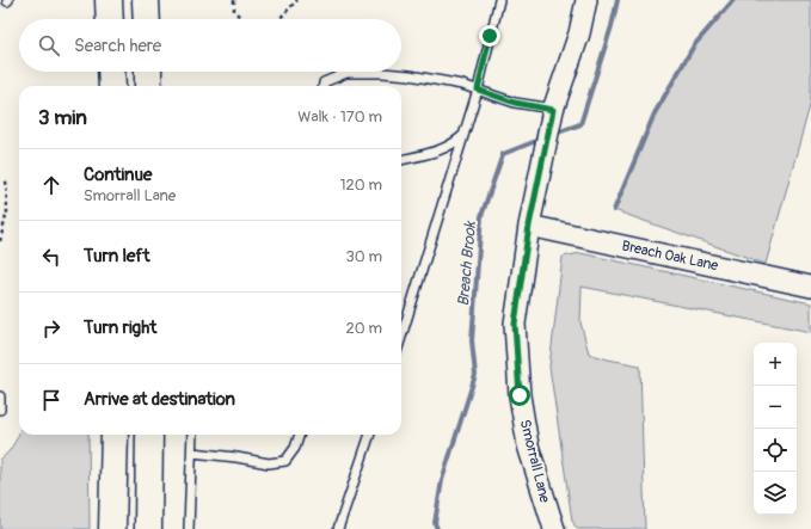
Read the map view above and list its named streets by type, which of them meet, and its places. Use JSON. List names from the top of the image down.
{
  "streets": {
    "street": ["Breach Oak Lane", "Smorrall Lane"]
  },
  "crossings": [
    ["Breach Oak Lane", "Smorrall Lane"]
  ],
  "water": ["Breach Brook"],
  "page": {
    "search": "Search here",
    "heading": ["3 min", "Walk · 170 m"],
    "list": [
      ["Continue", "Smorrall Lane", "120 m"],
      ["Turn left", "30 m"],
      ["Turn right", "20 m"],
      "Arrive at destination"
    ],
    "map_buttons": ["+", "−"]
  }
}
